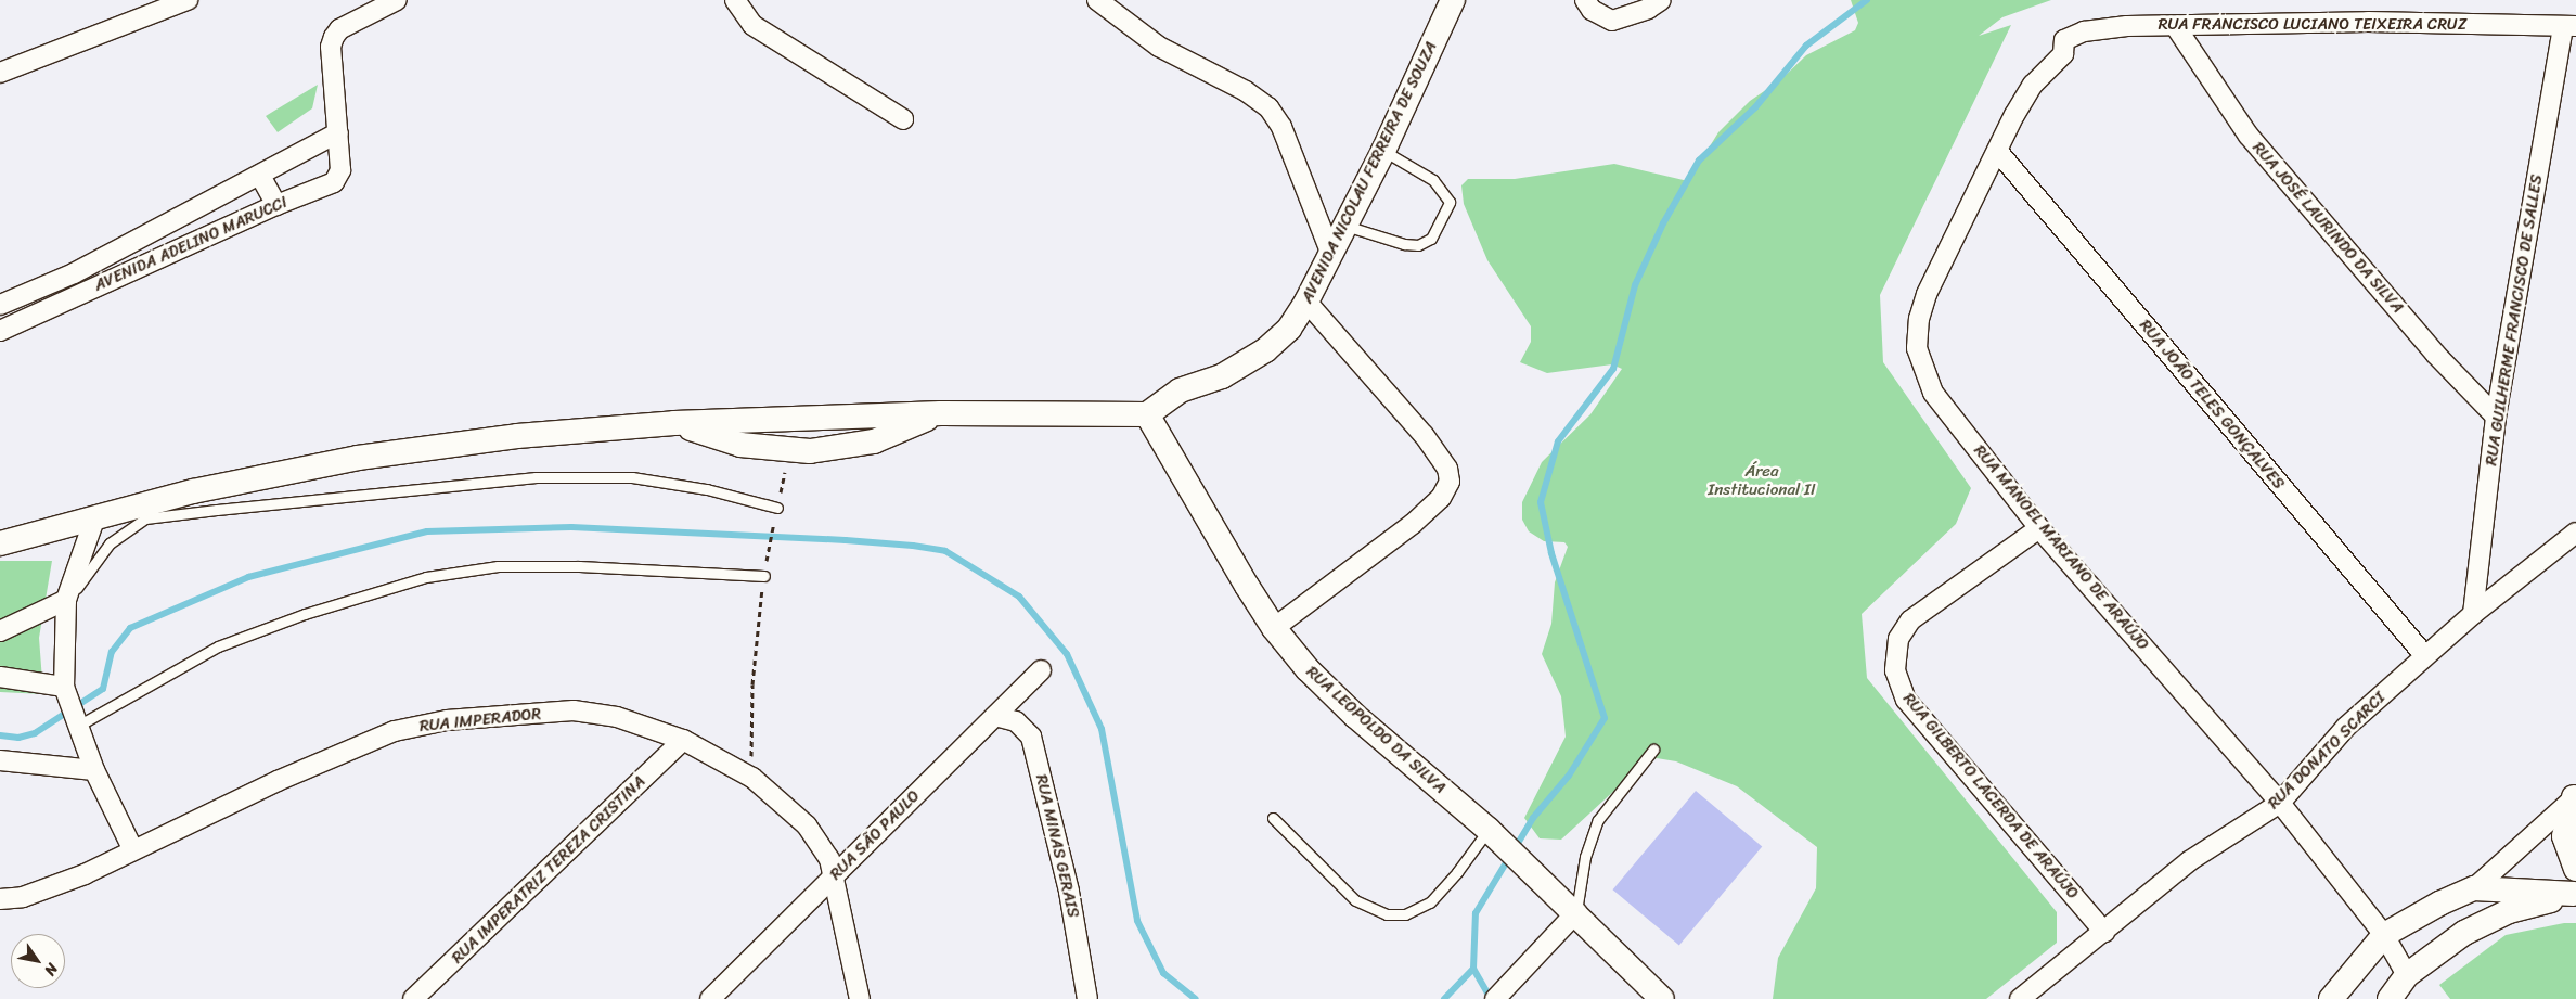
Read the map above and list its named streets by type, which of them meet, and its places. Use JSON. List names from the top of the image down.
{
  "streets": {
    "street": [
      "RUA FRANCISCO LUCIANO TEIXEIRA CRUZ",
      "AVENIDA NICOLAU FERREIRA DE SOUZA",
      "RUA JOSÉ LAURINDO DA SILVA",
      "AVENIDA ADELINO MARUCCI",
      "RUA GUILHERME FRANCISCO DE SALLES",
      "RUA JOÃO TELES GONÇALVES",
      "RUA MANOEL MARIANO DE ARAÚJO",
      "RUA IMPERADOR",
      "RUA LEOPOLDO DA SILVA",
      "RUA DONATO SCARCI",
      "RUA GILBERTO LACERDA DE ARAÚJO",
      "RUA SÃO PAULO",
      "RUA MINAS GERAIS",
      "RUA IMPERATRIZ TEREZA CRISTINA"
    ]
  },
  "crossings": [
    ["RUA FRANCISCO LUCIANO TEIXEIRA CRUZ", "RUA JOSÉ LAURINDO DA SILVA"],
    ["RUA FRANCISCO LUCIANO TEIXEIRA CRUZ", "RUA GUILHERME FRANCISCO DE SALLES"],
    ["RUA FRANCISCO LUCIANO TEIXEIRA CRUZ", "RUA MANOEL MARIANO DE ARAÚJO"],
    ["AVENIDA NICOLAU FERREIRA DE SOUZA", "RUA LEOPOLDO DA SILVA"],
    ["RUA JOSÉ LAURINDO DA SILVA", "RUA GUILHERME FRANCISCO DE SALLES"],
    ["RUA GUILHERME FRANCISCO DE SALLES", "RUA DONATO SCARCI"],
    ["RUA JOÃO TELES GONÇALVES", "RUA MANOEL MARIANO DE ARAÚJO"],
    ["RUA JOÃO TELES GONÇALVES", "RUA DONATO SCARCI"],
    ["RUA MANOEL MARIANO DE ARAÚJO", "RUA DONATO SCARCI"],
    ["RUA MANOEL MARIANO DE ARAÚJO", "RUA GILBERTO LACERDA DE ARAÚJO"],
    ["RUA IMPERADOR", "RUA SÃO PAULO"],
    ["RUA IMPERADOR", "RUA IMPERATRIZ TEREZA CRISTINA"],
    ["RUA DONATO SCARCI", "RUA GILBERTO LACERDA DE ARAÚJO"],
    ["RUA SÃO PAULO", "RUA MINAS GERAIS"]
  ],
  "parks": ["Área Institucional II"],
  "north": "bottom right"
}
